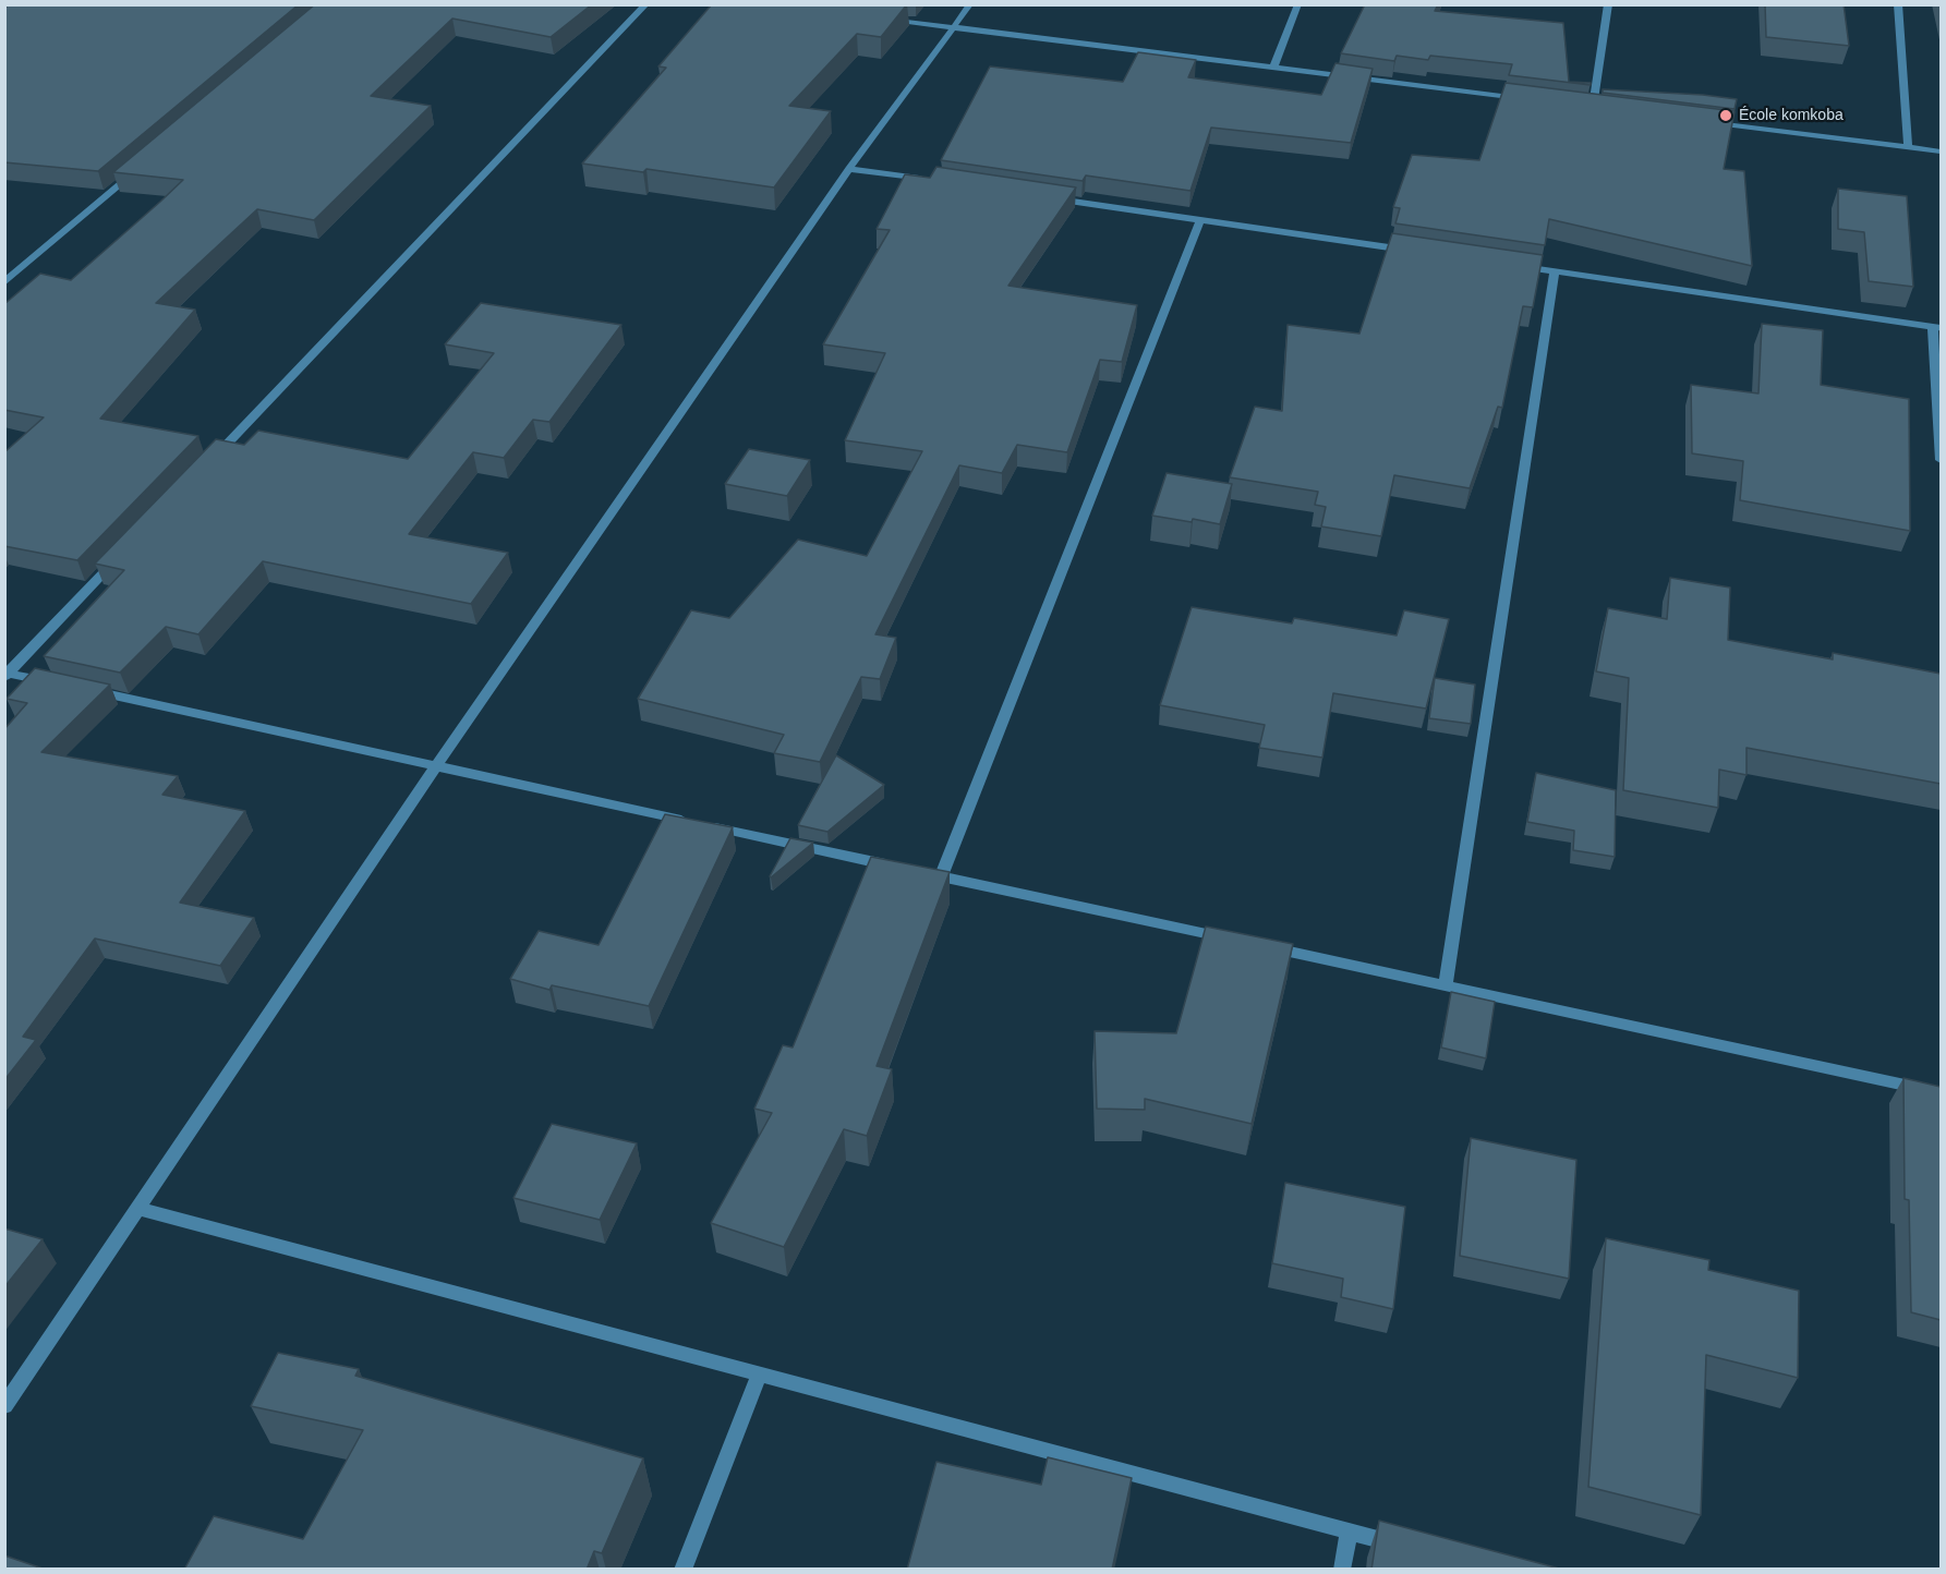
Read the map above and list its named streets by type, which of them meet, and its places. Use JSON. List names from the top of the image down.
{
  "places": ["École komkoba"]
}
